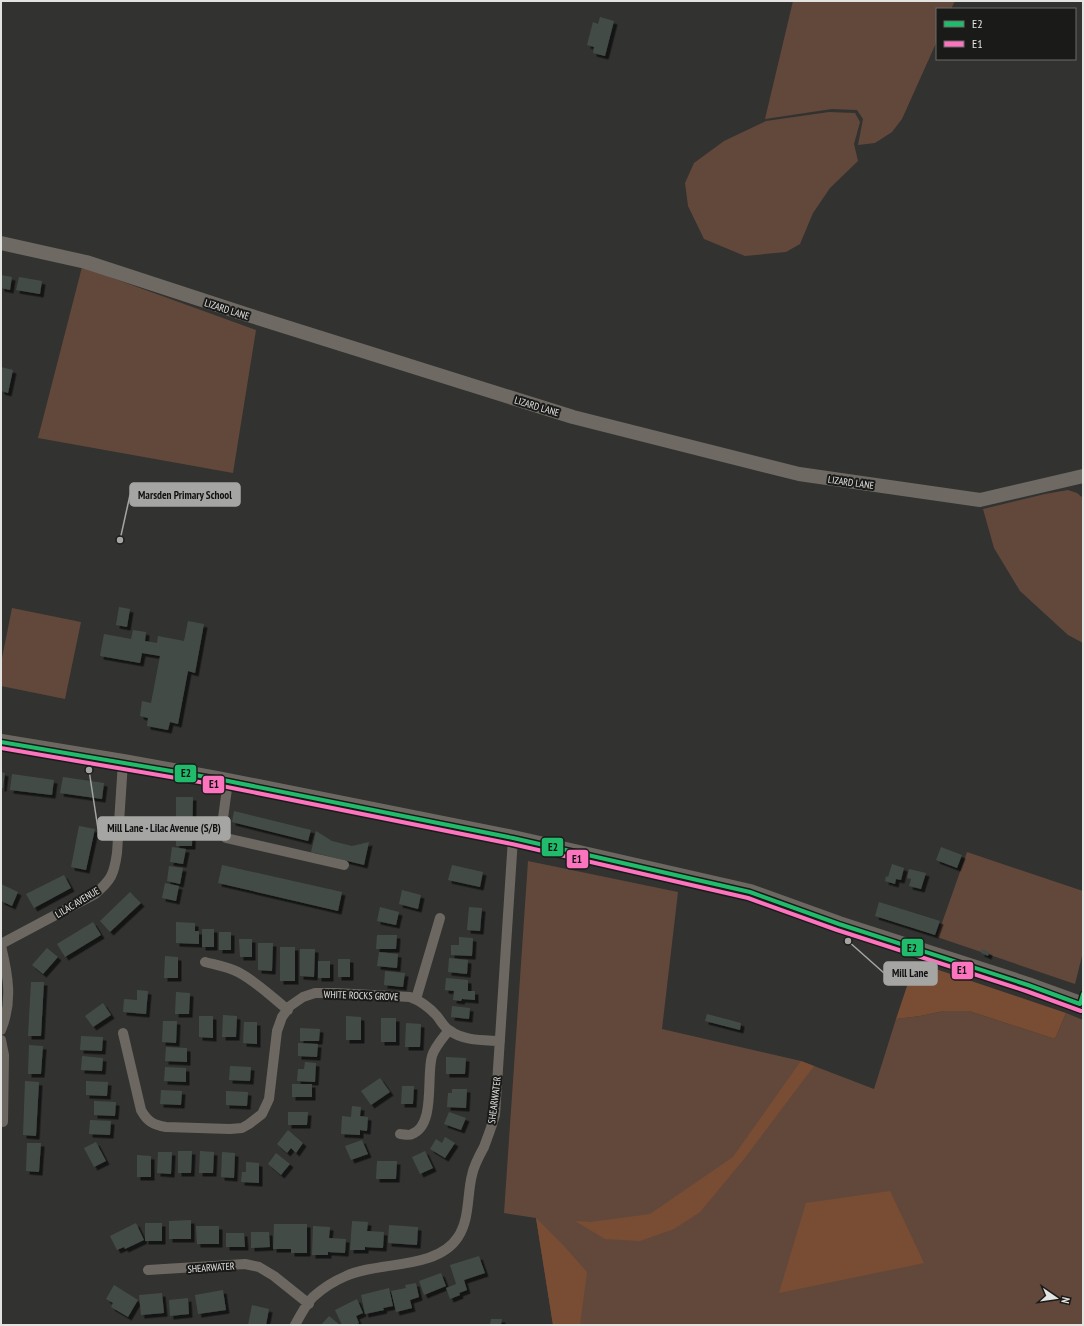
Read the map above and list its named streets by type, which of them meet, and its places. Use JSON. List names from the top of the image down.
{
  "streets": {
    "street": [
      "LIZARD LANE",
      "LILAC AVENUE",
      "WHITE ROCKS GROVE",
      "SHEARWATER"
    ]
  },
  "crossings": [
    ["WHITE ROCKS GROVE", "SHEARWATER"]
  ],
  "places": ["Marsden Primary School", "Mill Lane - Lilac Avenue (S/B)", "Mill Lane"],
  "lines": ["transit line E2", "transit line E1"],
  "legend": ["E2", "E1"],
  "north": "right"
}
